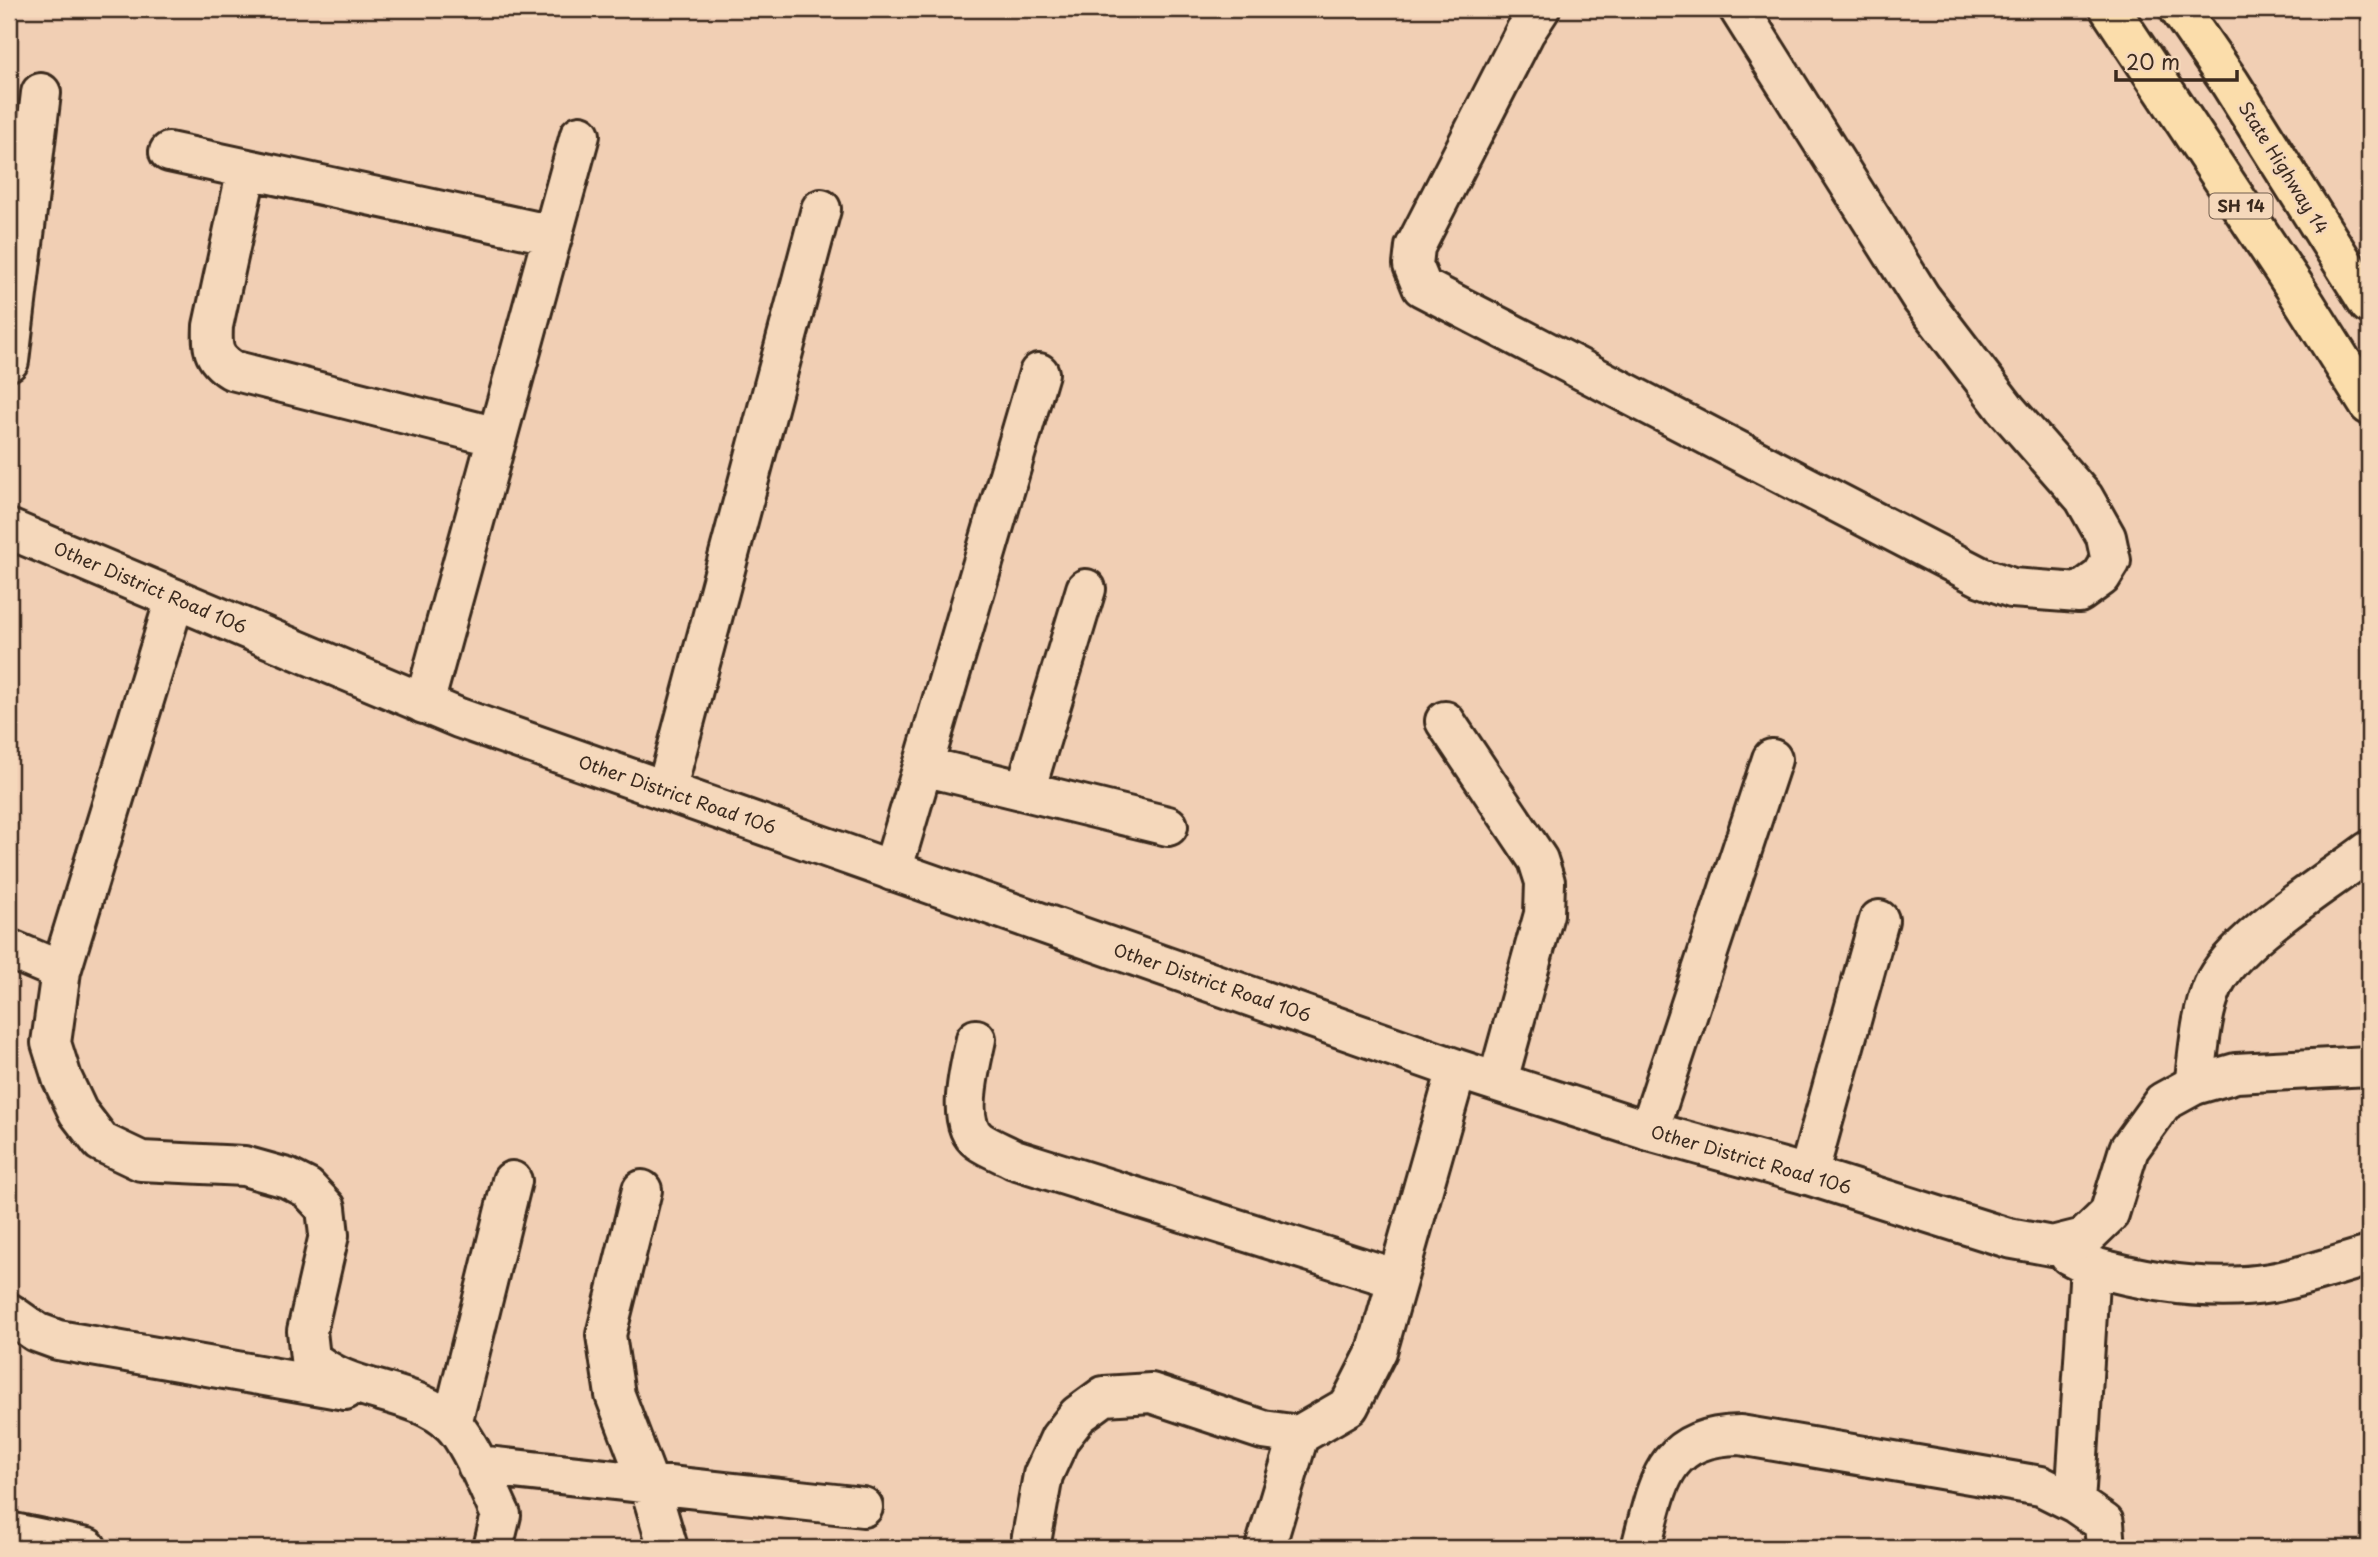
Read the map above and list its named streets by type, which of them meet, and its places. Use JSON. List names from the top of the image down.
{
  "streets": {
    "main road": ["State Highway 14", "SH 14"],
    "street": ["Other District Road 106"]
  },
  "scale_bar": "20 m"
}
